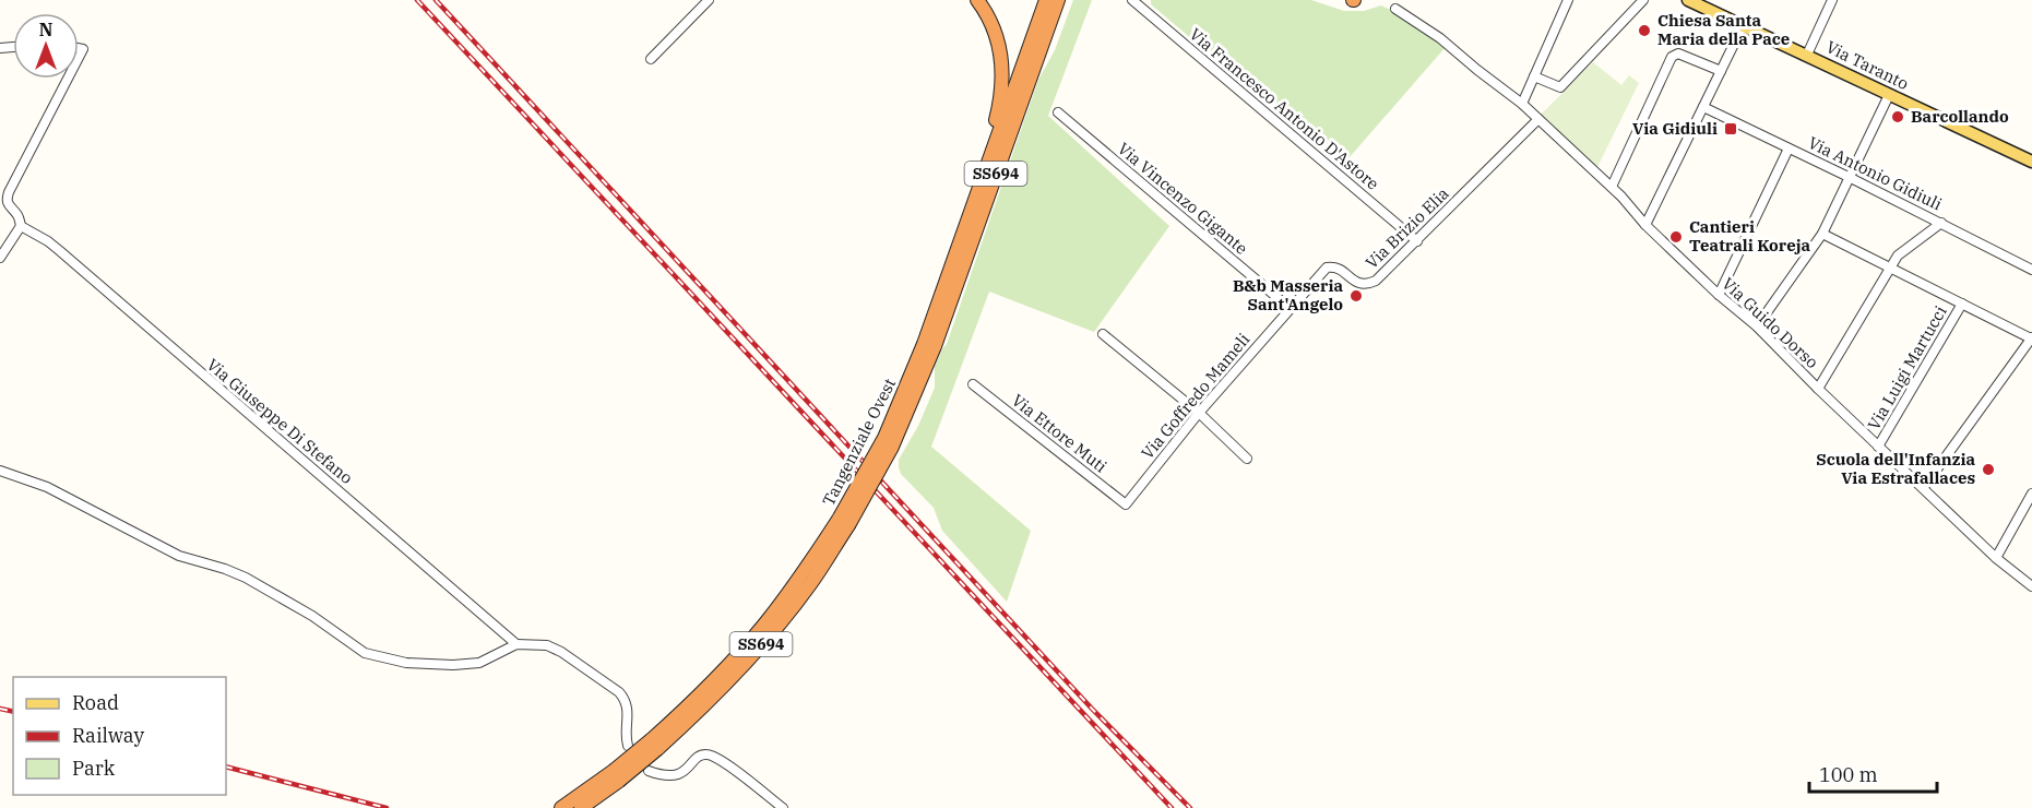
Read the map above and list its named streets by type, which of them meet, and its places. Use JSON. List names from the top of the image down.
{
  "streets": {
    "highway": ["SS694", "Tangenziale Ovest"],
    "main road": ["Via Taranto"],
    "street": [
      "Via Francesco Antonio D'Astore",
      "Via Antonio Gidiuli",
      "Via Vincenzo Gigante",
      "Via Brizio Elia",
      "Via Guido Dorso",
      "Via Luigi Martucci",
      "Via Goffredo Mameli",
      "Via Giuseppe Di Stefano",
      "Via Ettore Muti"
    ]
  },
  "crossings": [
    ["Via Francesco Antonio D'Astore", "Via Brizio Elia"],
    ["Via Vincenzo Gigante", "Via Brizio Elia"],
    ["Via Vincenzo Gigante", "Via Goffredo Mameli"],
    ["Via Brizio Elia", "Via Guido Dorso"],
    ["Via Brizio Elia", "Via Goffredo Mameli"],
    ["Via Guido Dorso", "Via Luigi Martucci"],
    ["Via Goffredo Mameli", "Via Ettore Muti"]
  ],
  "places": {
    "other": [
      "Chiesa Santa Maria della Pace",
      "Barcollando",
      "Cantieri Teatrali Koreja",
      "B&b Masseria Sant'Angelo",
      "Scuola dell'Infanzia Via Estrafallaces"
    ],
    "transit": ["Via Gidiuli"]
  },
  "legend": ["Road", "Railway", "Park"],
  "scale_bar": "100 m",
  "north": "top"
}
